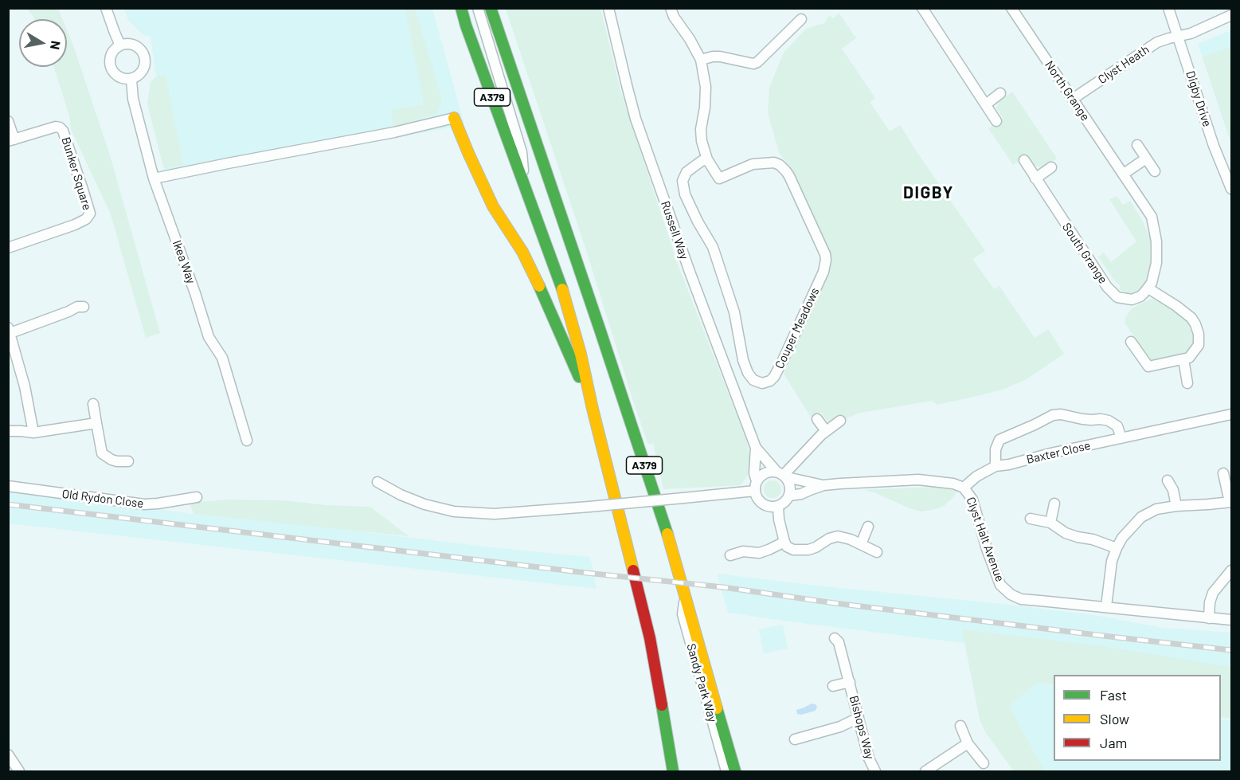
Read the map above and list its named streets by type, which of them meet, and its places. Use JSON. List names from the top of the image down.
{
  "streets": {
    "main road": ["A379"],
    "street": [
      "Clyst Heath",
      "North Grange",
      "Digby Drive",
      "Bunker Square",
      "Russell Way",
      "South Grange",
      "Ikea Way",
      "Couper Meadows",
      "Baxter Close",
      "Old Rydon Close",
      "Clyst Halt Avenue",
      "Sandy Park Way",
      "Bishops Way"
    ]
  },
  "crossings": [
    ["Clyst Heath", "North Grange"],
    ["Clyst Heath", "Digby Drive"],
    ["North Grange", "South Grange"],
    ["A379", "Sandy Park Way"],
    ["Russell Way", "Clyst Halt Avenue"],
    ["Baxter Close", "Clyst Halt Avenue"]
  ],
  "districts": ["DIGBY"],
  "legend": ["Fast", "Slow", "Jam"],
  "north": "right"
}
